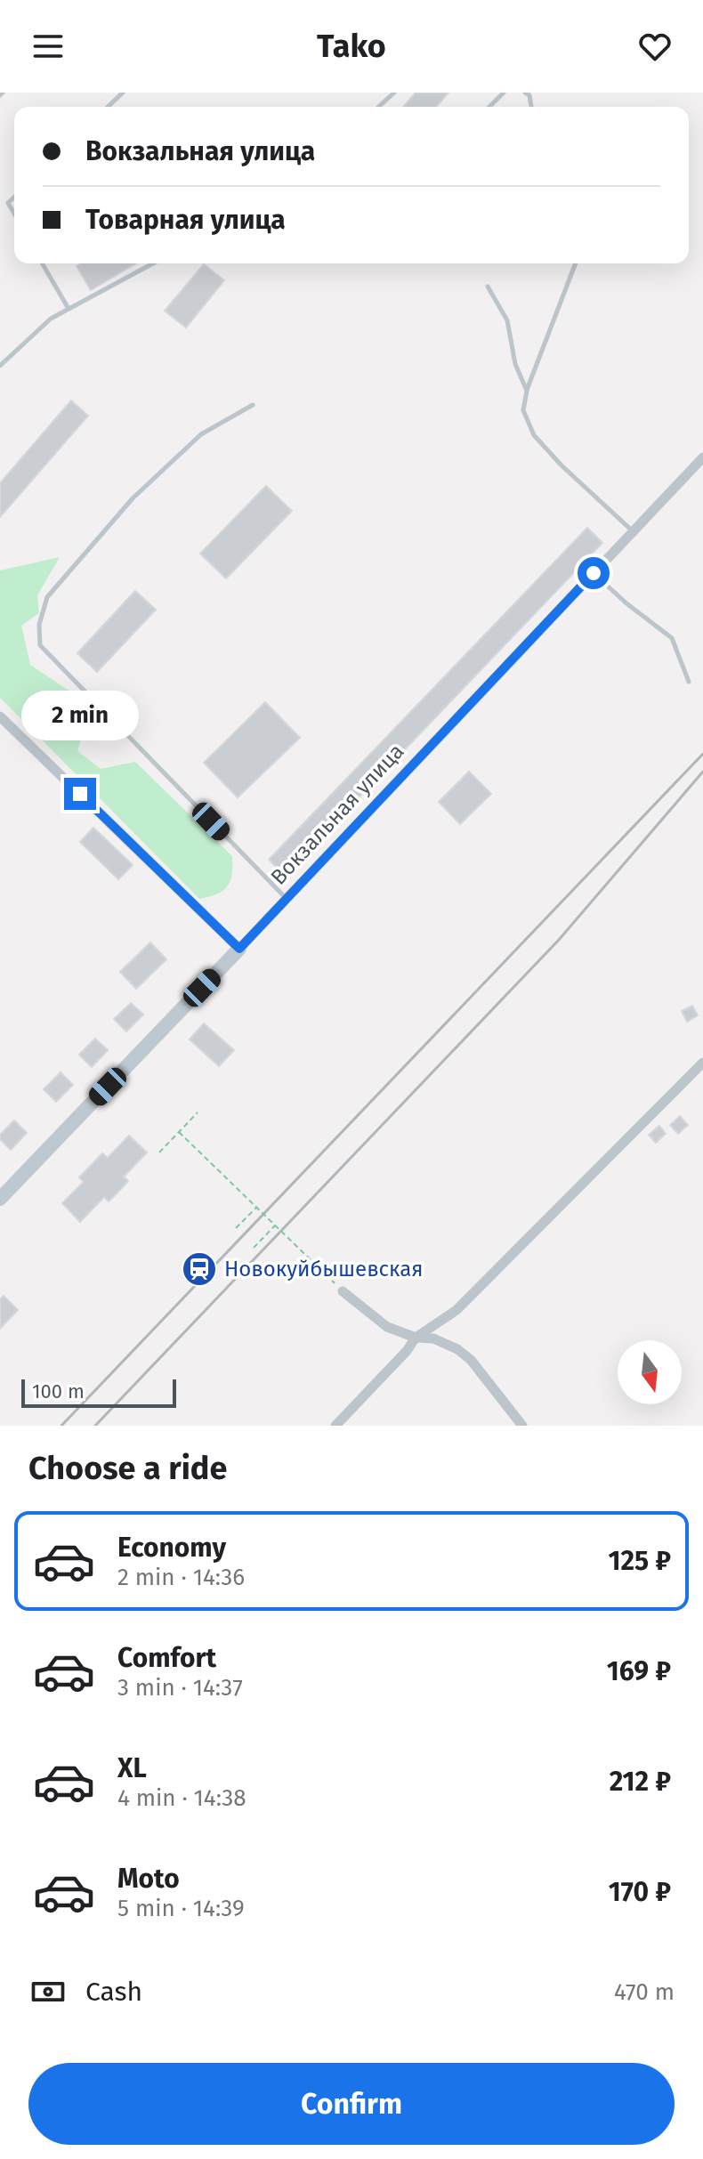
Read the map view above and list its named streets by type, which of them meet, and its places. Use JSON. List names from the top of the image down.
{
  "streets": {
    "street": ["Вокзальная улица"]
  },
  "places": {
    "station": ["Новокуйбышевская"]
  },
  "scale_bar": "100 m",
  "north": "bottom",
  "page": {
    "header": "Tako",
    "banner": ["Вокзальная улица", "Товарная улица"],
    "bubble": "2 min",
    "scale": "100 m",
    "heading": "Choose a ride",
    "list": [
      {
        "name": "Economy",
        "note": "2 min · 14:36",
        "value": "125 ₽"
      },
      {
        "name": "Comfort",
        "note": "3 min · 14:37",
        "value": "169 ₽"
      },
      {
        "name": "XL",
        "note": "4 min · 14:38",
        "value": "212 ₽"
      },
      {
        "name": "Moto",
        "note": "5 min · 14:39",
        "value": "170 ₽"
      }
    ],
    "pay": ["Cash", "470 m"],
    "buttons": "Confirm"
  }
}
